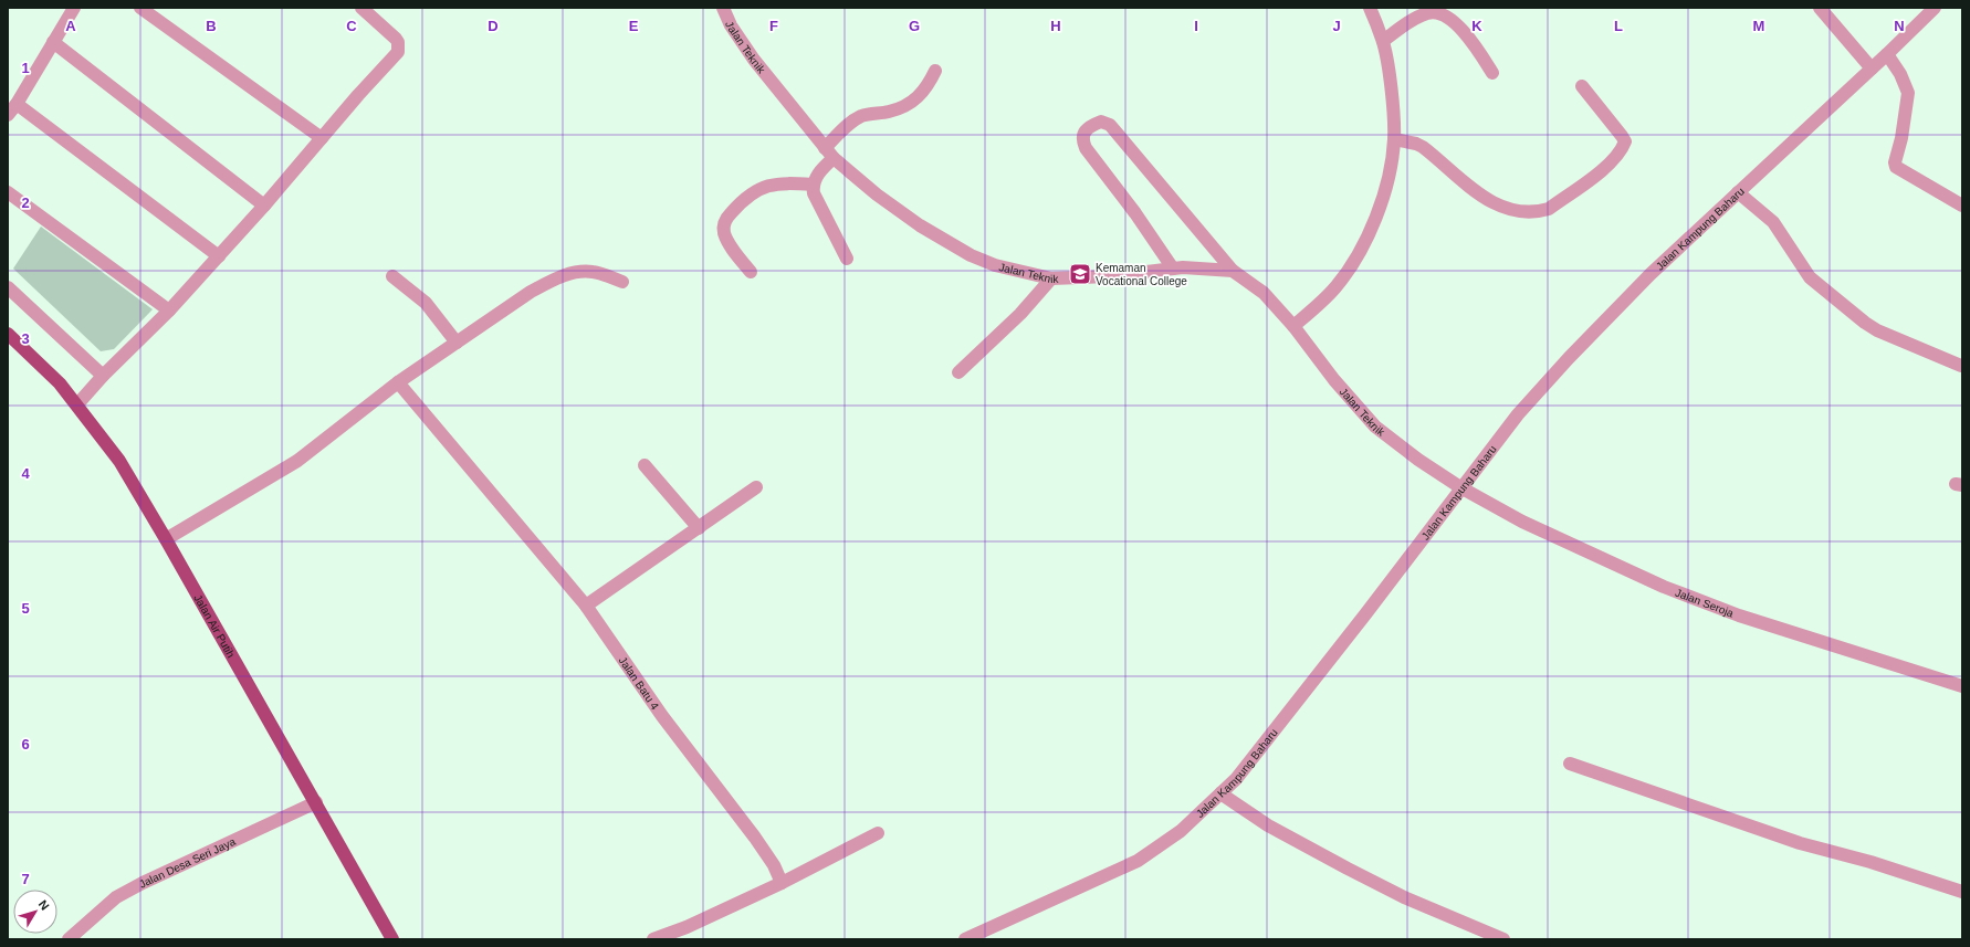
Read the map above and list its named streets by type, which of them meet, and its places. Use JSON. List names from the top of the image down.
{
  "streets": {
    "main road": ["Jalan Air Putih"],
    "street": [
      "Jalan Teknik",
      "Jalan Kampung Baharu",
      "Jalan Seroja",
      "Jalan Batu 4",
      "Jalan Desa Seri Jaya"
    ]
  },
  "crossings": [
    ["Jalan Teknik", "Jalan Kampung Baharu"],
    ["Jalan Teknik", "Jalan Seroja"],
    ["Jalan Kampung Baharu", "Jalan Seroja"],
    ["Jalan Air Putih", "Jalan Desa Seri Jaya"]
  ],
  "places": {
    "school or university": ["Kemaman Vocational College"]
  },
  "north": "top right",
  "grid": {
    "columns": [
      "A",
      "B",
      "C",
      "D",
      "E",
      "F",
      "G",
      "H",
      "I",
      "J",
      "K",
      "L",
      "M",
      "N"
    ],
    "rows": [
      "1",
      "2",
      "3",
      "4",
      "5",
      "6",
      "7"
    ]
  }
}
